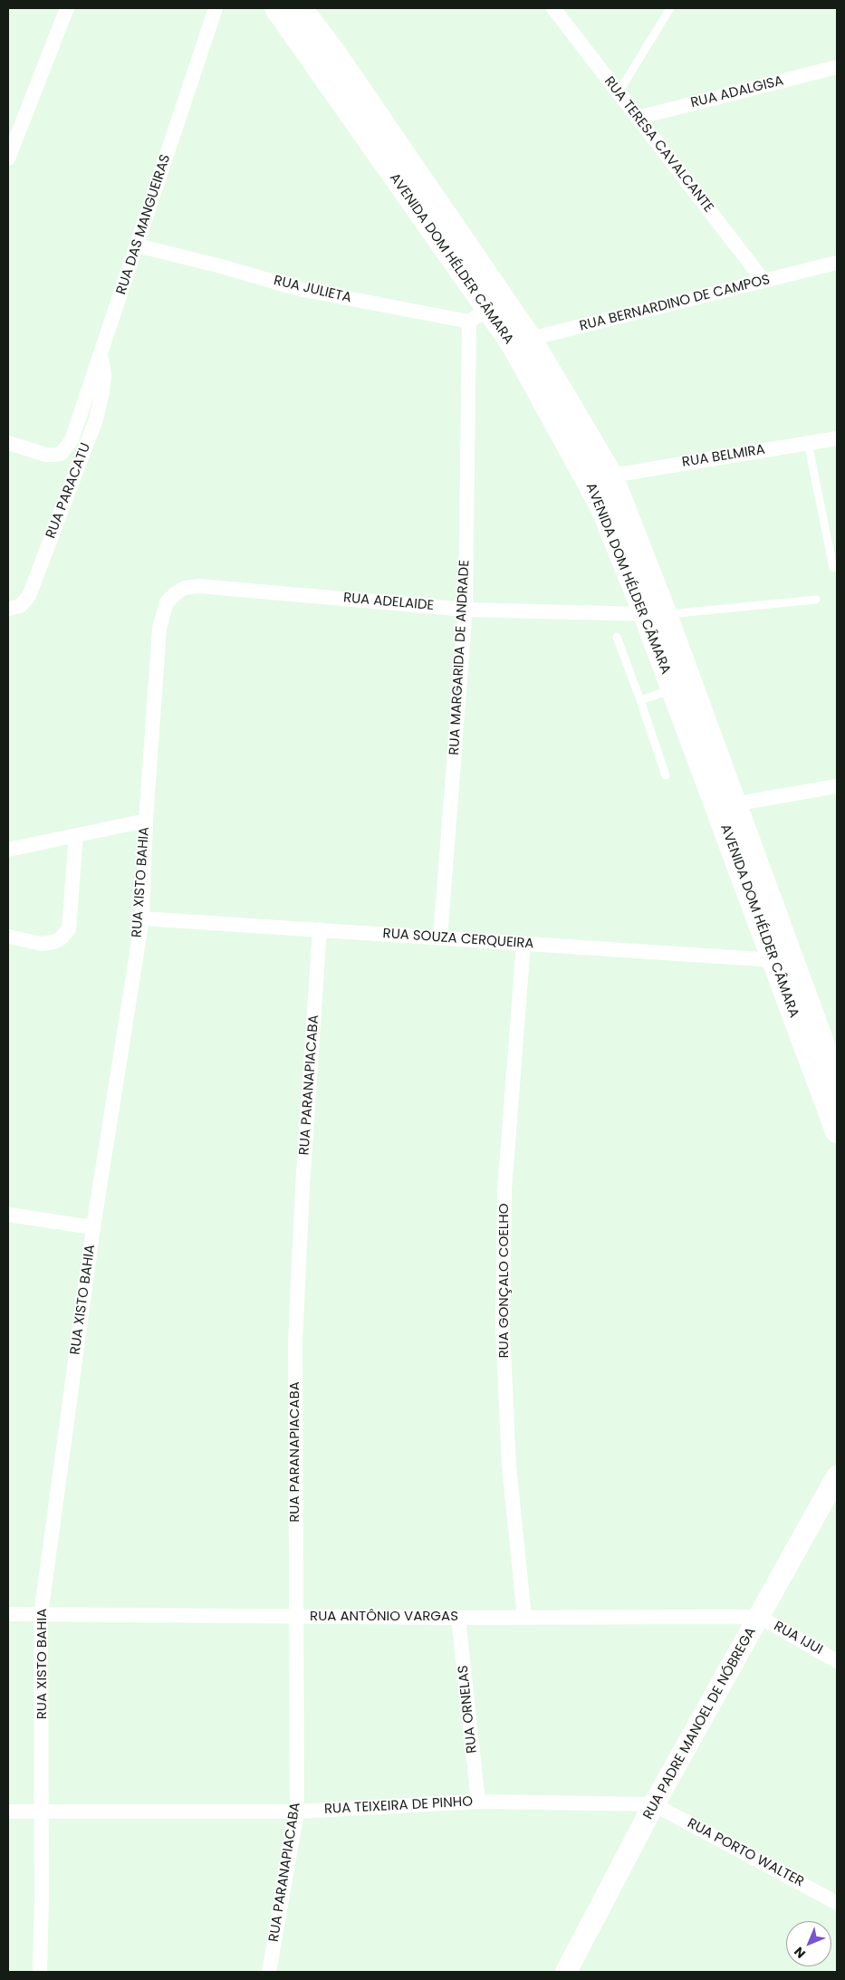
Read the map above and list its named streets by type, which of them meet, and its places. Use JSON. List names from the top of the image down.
{
  "streets": {
    "main road": ["AVENIDA DOM HÉLDER CÂMARA", "RUA PADRE MANOEL DE NÓBREGA"],
    "street": [
      "RUA ADALGISA",
      "RUA TERESA CAVALCANTE",
      "RUA DAS MANGUEIRAS",
      "RUA JULIETA",
      "RUA BERNARDINO DE CAMPOS",
      "RUA BELMIRA",
      "RUA PARACATU",
      "RUA ADELAIDE",
      "RUA MARGARIDA DE ANDRADE",
      "RUA XISTO BAHIA",
      "RUA SOUZA CERQUEIRA",
      "RUA PARANAPIACABA",
      "RUA GONÇALO COELHO",
      "RUA ANTÔNIO VARGAS",
      "RUA IJUI",
      "RUA ORNELAS",
      "RUA TEIXEIRA DE PINHO",
      "RUA PORTO WALTER"
    ]
  },
  "crossings": [
    ["RUA ADALGISA", "RUA TERESA CAVALCANTE"],
    ["RUA TERESA CAVALCANTE", "RUA BERNARDINO DE CAMPOS"],
    ["RUA DAS MANGUEIRAS", "RUA JULIETA"],
    ["RUA DAS MANGUEIRAS", "RUA PARACATU"],
    ["AVENIDA DOM HÉLDER CÂMARA", "RUA JULIETA"],
    ["AVENIDA DOM HÉLDER CÂMARA", "RUA BERNARDINO DE CAMPOS"],
    ["AVENIDA DOM HÉLDER CÂMARA", "RUA BELMIRA"],
    ["AVENIDA DOM HÉLDER CÂMARA", "RUA ADELAIDE"],
    ["AVENIDA DOM HÉLDER CÂMARA", "RUA MARGARIDA DE ANDRADE"],
    ["AVENIDA DOM HÉLDER CÂMARA", "RUA SOUZA CERQUEIRA"],
    ["RUA JULIETA", "RUA MARGARIDA DE ANDRADE"],
    ["RUA ADELAIDE", "RUA MARGARIDA DE ANDRADE"],
    ["RUA ADELAIDE", "RUA XISTO BAHIA"],
    ["RUA MARGARIDA DE ANDRADE", "RUA SOUZA CERQUEIRA"],
    ["RUA XISTO BAHIA", "RUA SOUZA CERQUEIRA"],
    ["RUA XISTO BAHIA", "RUA ANTÔNIO VARGAS"],
    ["RUA XISTO BAHIA", "RUA TEIXEIRA DE PINHO"],
    ["RUA SOUZA CERQUEIRA", "RUA PARANAPIACABA"],
    ["RUA SOUZA CERQUEIRA", "RUA GONÇALO COELHO"],
    ["RUA PARANAPIACABA", "RUA ANTÔNIO VARGAS"],
    ["RUA PARANAPIACABA", "RUA TEIXEIRA DE PINHO"],
    ["RUA GONÇALO COELHO", "RUA ANTÔNIO VARGAS"],
    ["RUA ANTÔNIO VARGAS", "RUA IJUI"],
    ["RUA ANTÔNIO VARGAS", "RUA ORNELAS"],
    ["RUA ANTÔNIO VARGAS", "RUA PADRE MANOEL DE NÓBREGA"],
    ["RUA IJUI", "RUA PADRE MANOEL DE NÓBREGA"],
    ["RUA ORNELAS", "RUA TEIXEIRA DE PINHO"],
    ["RUA PADRE MANOEL DE NÓBREGA", "RUA TEIXEIRA DE PINHO"],
    ["RUA PADRE MANOEL DE NÓBREGA", "RUA PORTO WALTER"],
    ["RUA TEIXEIRA DE PINHO", "RUA PORTO WALTER"]
  ],
  "north": "bottom left"
}
